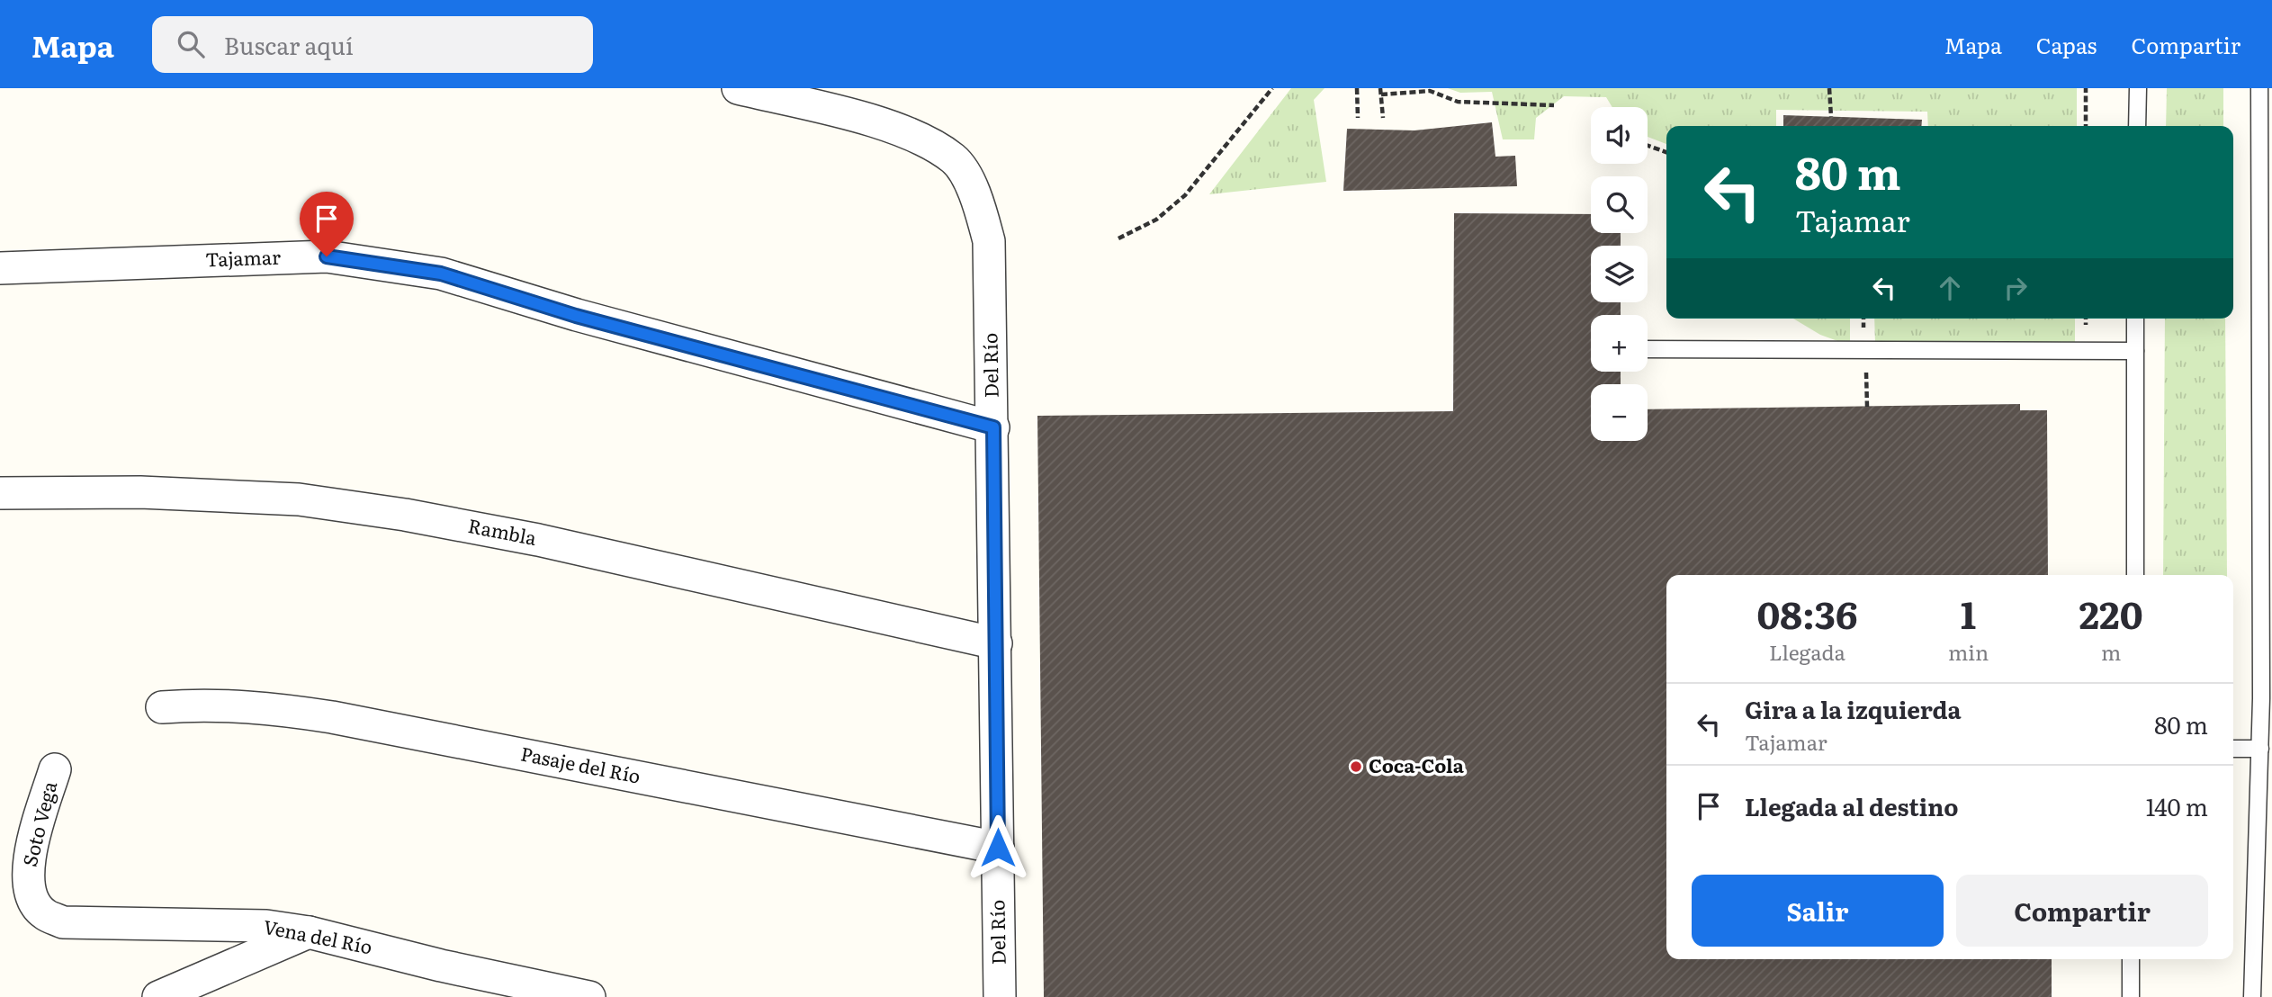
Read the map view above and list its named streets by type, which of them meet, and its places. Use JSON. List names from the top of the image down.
{
  "streets": {
    "street": [
      "Tajamar",
      "Del Río",
      "Rambla",
      "Pasaje del Río",
      "Soto Vega",
      "Vena del Río"
    ]
  },
  "crossings": [
    ["Tajamar", "Del Río"],
    ["Del Río", "Rambla"],
    ["Del Río", "Pasaje del Río"],
    ["Soto Vega", "Vena del Río"]
  ],
  "places": ["Coca-Cola"],
  "page": {
    "header": "Mapa",
    "search": "Buscar aquí",
    "nav": ["Mapa", "Capas", "Compartir"],
    "map_buttons": ["+", "−"],
    "turn": ["80 m", "Tajamar"],
    "eta": [
      "08:36",
      "Llegada",
      "1",
      "min",
      "220",
      "m"
    ],
    "list": [
      {
        "name": "Gira a la izquierda",
        "note": "Tajamar",
        "value": "80 m"
      },
      {
        "name": "Llegada al destino",
        "value": "140 m"
      }
    ],
    "buttons": ["Salir", "Compartir"]
  }
}
